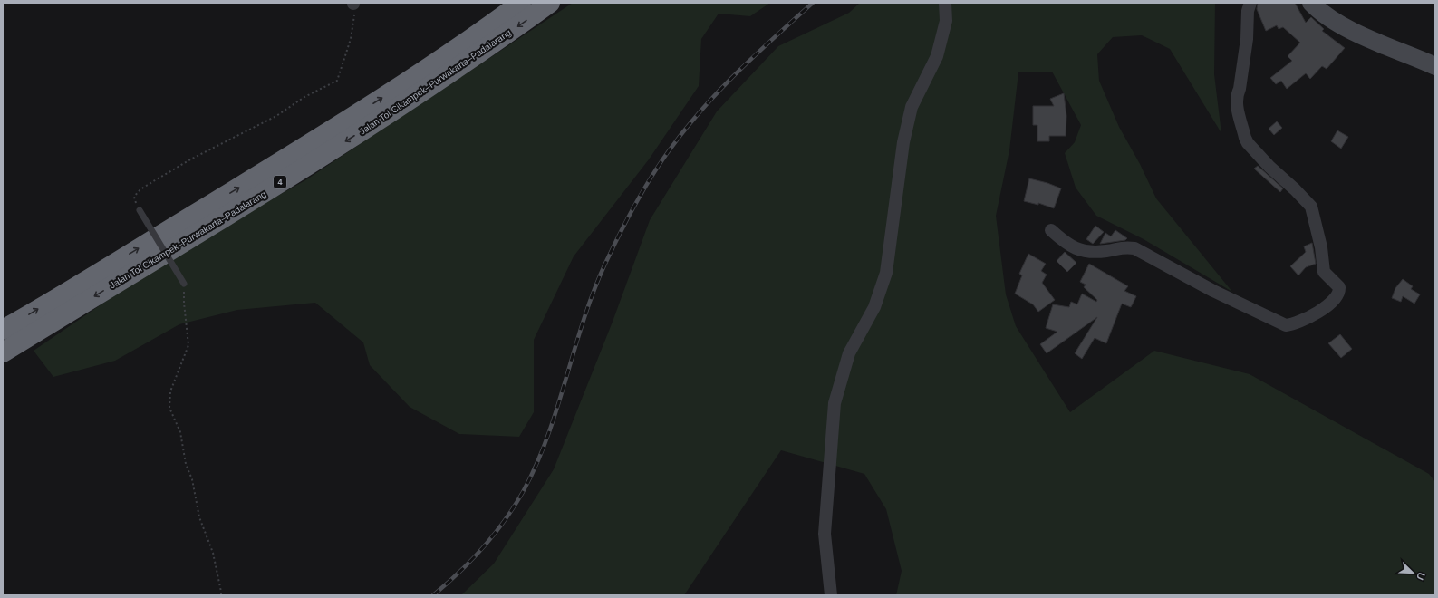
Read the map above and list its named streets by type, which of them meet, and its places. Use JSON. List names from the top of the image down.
{
  "streets": {
    "highway": ["Jalan Tol Cikampek–Purwakarta–Padalarang", "4"]
  },
  "north": "bottom right"
}
